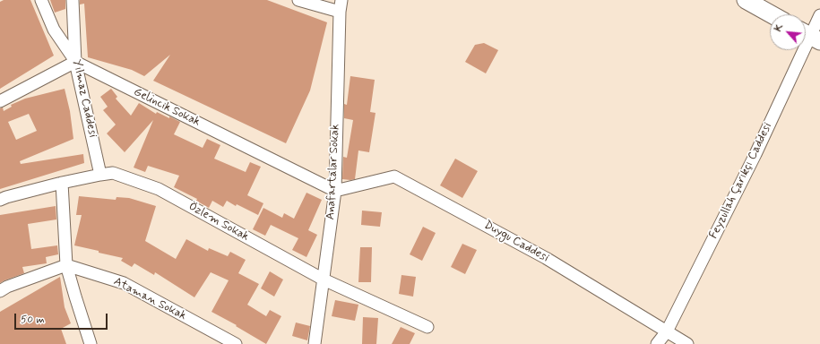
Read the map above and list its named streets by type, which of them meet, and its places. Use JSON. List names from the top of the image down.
{
  "streets": {
    "street": [
      "Yılmaz Caddesi",
      "Gelincik Sokak",
      "Anafartalar Sokak",
      "Feyzullah Çarıkçı Caddesi",
      "Özlem Sokak",
      "Duygu Caddesi",
      "Ataman Sokak"
    ]
  },
  "crossings": [
    ["Yılmaz Caddesi", "Gelincik Sokak"],
    ["Yılmaz Caddesi", "Özlem Sokak"],
    ["Gelincik Sokak", "Anafartalar Sokak"],
    ["Gelincik Sokak", "Duygu Caddesi"],
    ["Anafartalar Sokak", "Özlem Sokak"],
    ["Anafartalar Sokak", "Duygu Caddesi"],
    ["Feyzullah Çarıkçı Caddesi", "Duygu Caddesi"]
  ],
  "scale_bar": "50 m",
  "north": "top left"
}
